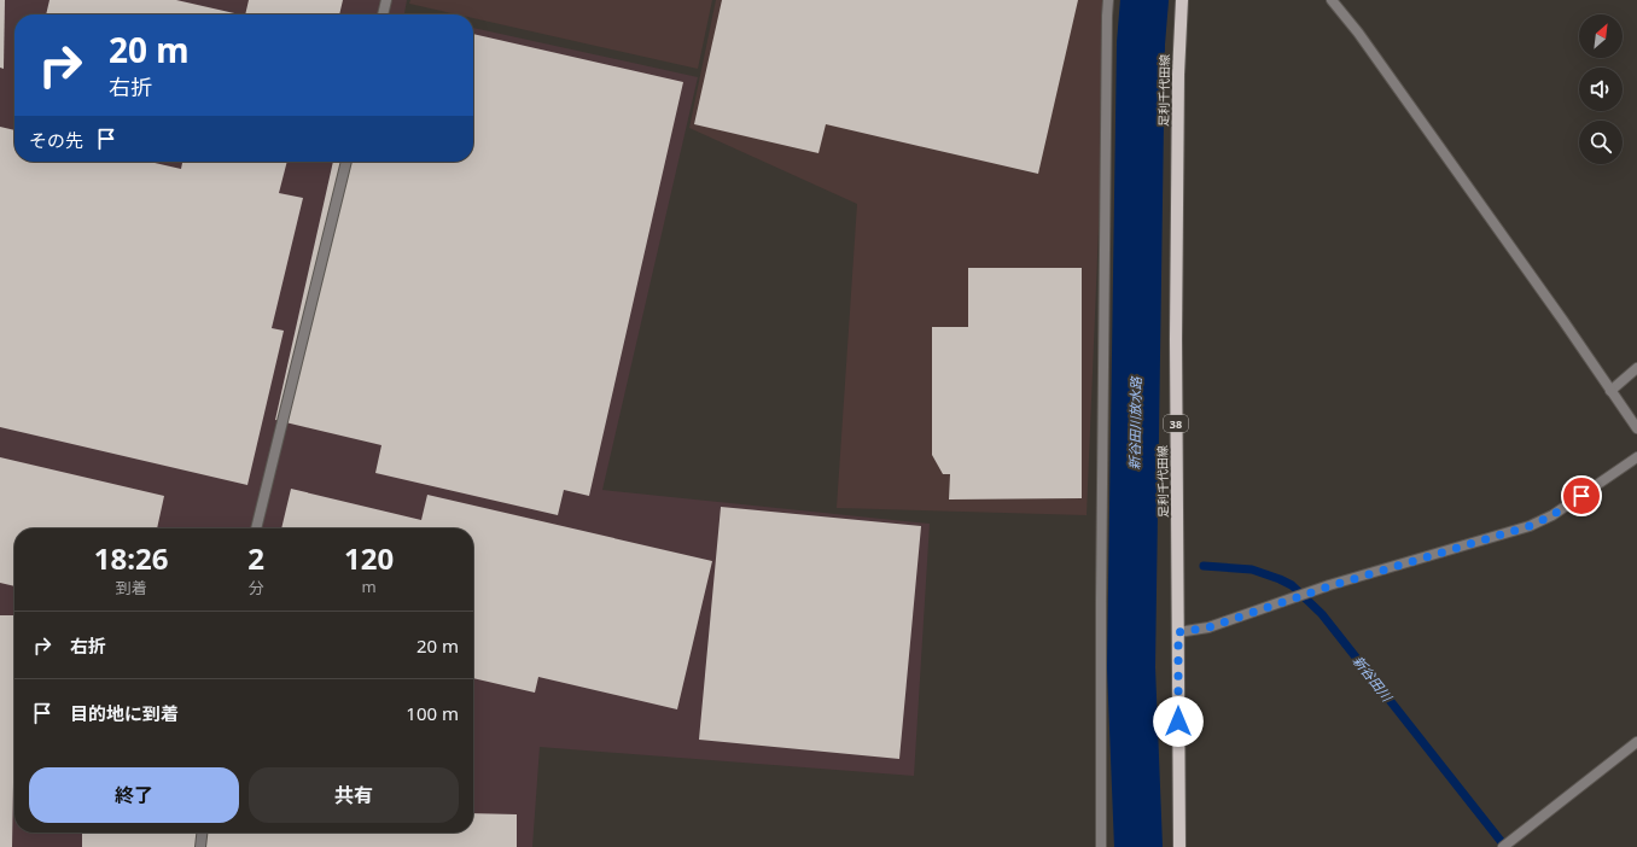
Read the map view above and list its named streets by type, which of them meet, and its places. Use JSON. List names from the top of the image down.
{
  "streets": {
    "main road": ["足利千代田線", "38"]
  },
  "water": ["新谷田川放水路", "新谷田川"],
  "north": "top right",
  "page": {
    "turn": ["20 m", "右折"],
    "then": "その先",
    "eta": [
      "18:26",
      "到着",
      "2",
      "分",
      "120",
      "m"
    ],
    "list": [
      {
        "name": "右折",
        "value": "20 m"
      },
      {
        "name": "目的地に到着",
        "value": "100 m"
      }
    ],
    "buttons": ["終了", "共有"]
  }
}
